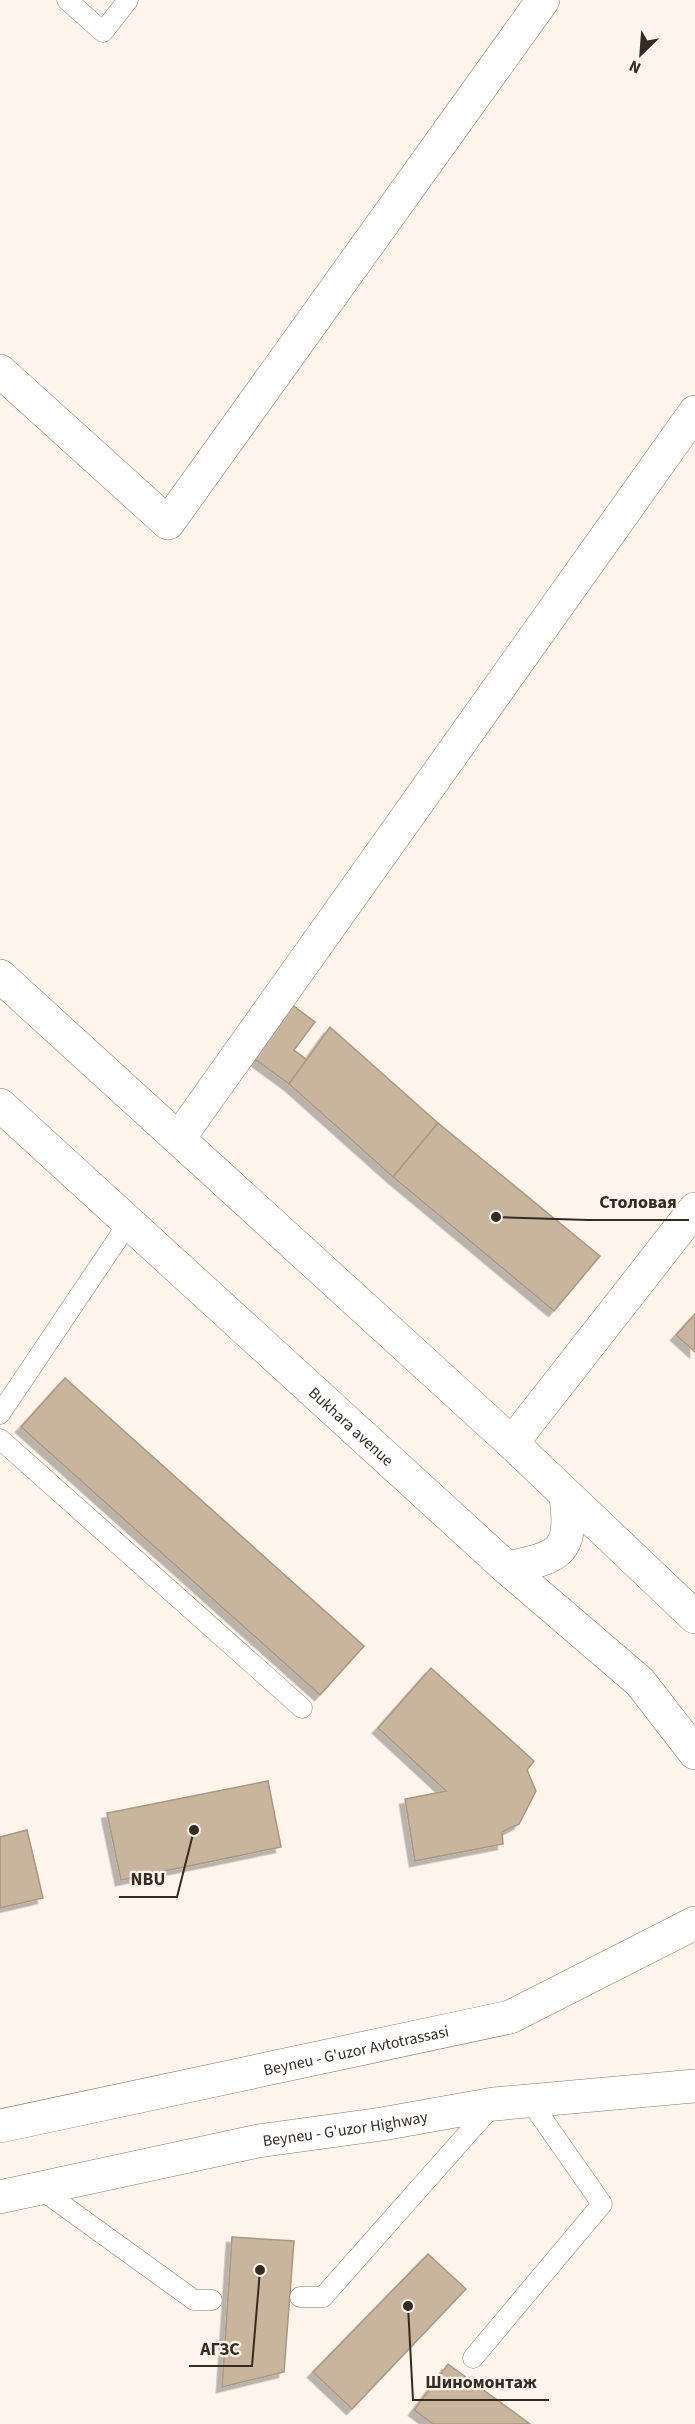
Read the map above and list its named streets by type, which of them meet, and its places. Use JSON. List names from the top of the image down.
{
  "streets": {
    "main road": ["Bukhara avenue", "Beyneu - G'uzor Avtotrassasi", "Beyneu - G'uzor Highway"]
  },
  "places": [
    "Столовая",
    "NBU",
    "АГЗС",
    "Шиномонтаж"
  ],
  "north": "bottom left"
}
